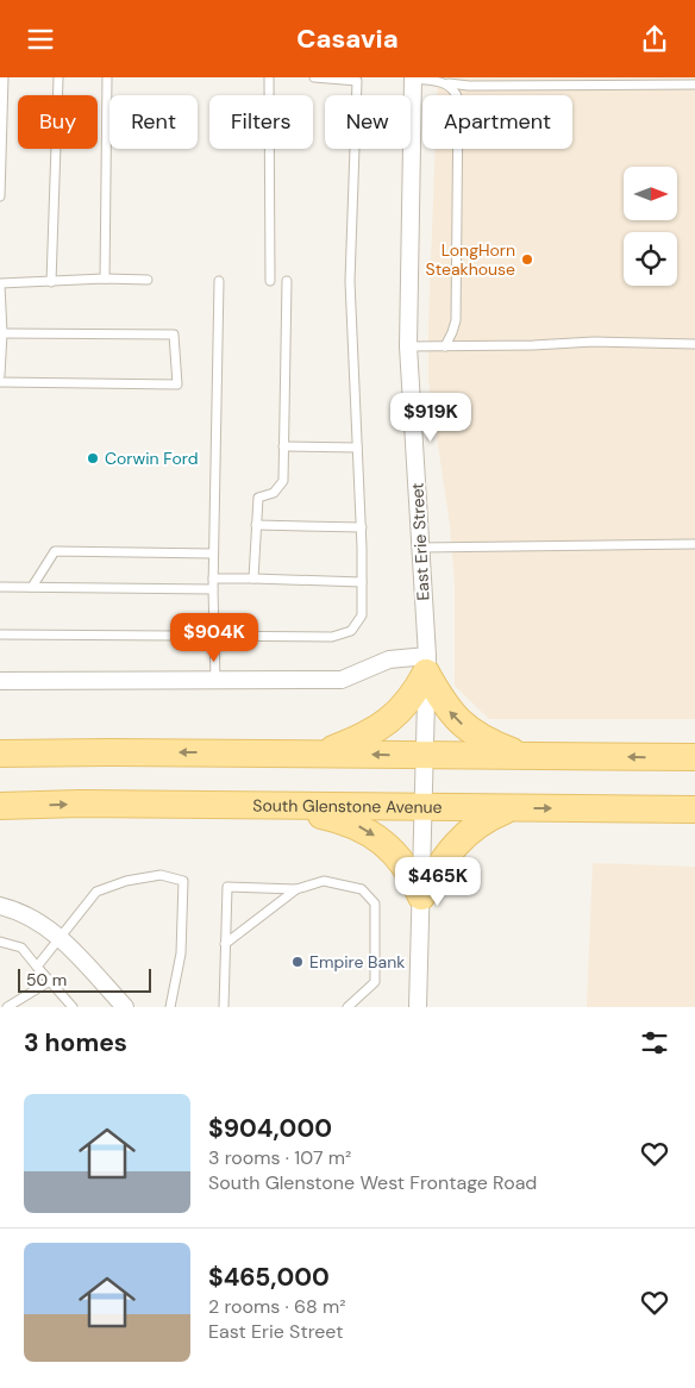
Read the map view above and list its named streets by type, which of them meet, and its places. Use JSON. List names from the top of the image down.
{
  "streets": {
    "main road": ["South Glenstone Avenue"],
    "street": ["East Erie Street"]
  },
  "crossings": [
    ["East Erie Street", "South Glenstone Avenue"]
  ],
  "places": ["LongHorn Steakhouse", "Corwin Ford", "Empire Bank"],
  "scale_bar": "50 m",
  "north": "right",
  "page": {
    "header": "Casavia",
    "chip": [
      "Buy",
      "Rent",
      "Filters",
      "New",
      "Apartment"
    ],
    "price": ["$919K", "$904K", "$465K"],
    "scale": "50 m",
    "heading": "3 homes",
    "list": [
      {
        "name": "$904,000",
        "note": "3 rooms · 107 m² · South Glenstone West Frontage Road"
      },
      {
        "name": "$465,000",
        "note": "2 rooms · 68 m² · East Erie Street"
      }
    ]
  }
}
